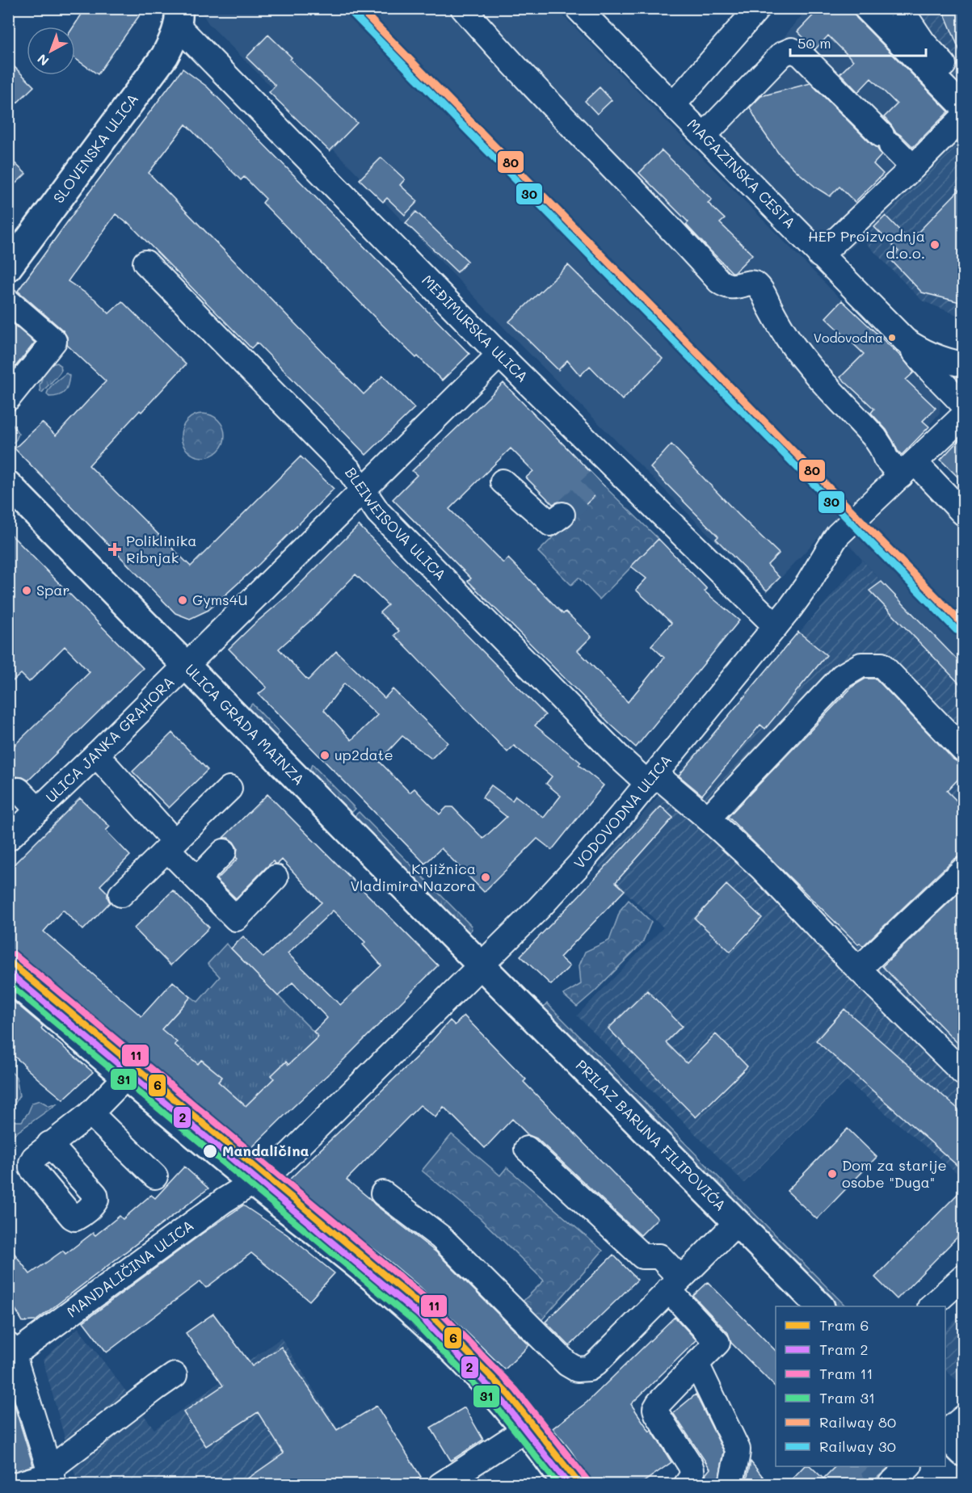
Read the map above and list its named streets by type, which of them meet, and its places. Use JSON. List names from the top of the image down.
{
  "streets": {
    "main road": ["SLOVENSKA ULICA", "ULICA GRADA MAINZA", "PRILAZ BARUNA FILIPOVIĆA"],
    "street": [
      "MAGAZINSKA CESTA",
      "MEĐIMURSKA ULICA",
      "BLEIWEISOVA ULICA",
      "ULICA JANKA GRAHORA",
      "VODOVODNA ULICA",
      "MANDALIČINA ULICA"
    ]
  },
  "crossings": [
    ["SLOVENSKA ULICA", "MEĐIMURSKA ULICA"],
    ["MEĐIMURSKA ULICA", "ULICA JANKA GRAHORA"],
    ["MEĐIMURSKA ULICA", "VODOVODNA ULICA"],
    ["BLEIWEISOVA ULICA", "ULICA JANKA GRAHORA"],
    ["BLEIWEISOVA ULICA", "VODOVODNA ULICA"],
    ["ULICA GRADA MAINZA", "ULICA JANKA GRAHORA"],
    ["ULICA GRADA MAINZA", "VODOVODNA ULICA"],
    ["ULICA GRADA MAINZA", "PRILAZ BARUNA FILIPOVIĆA"],
    ["VODOVODNA ULICA", "PRILAZ BARUNA FILIPOVIĆA"],
    ["VODOVODNA ULICA", "MANDALIČINA ULICA"]
  ],
  "places": {
    "other": [
      "HEP Proizvodnja d.o.o.",
      "Vodovodna",
      "Spar",
      "Gyms4U",
      "up2date",
      "Knjižnica Vladimira Nazora",
      "Mandaličina",
      "Dom za starije osobe \"Duga\""
    ],
    "health": ["Poliklinika Ribnjak"]
  },
  "lines": [
    "rail line 80",
    "rail line 30",
    "tram line 11",
    "tram line 6",
    "tram line 2",
    "tram line 31"
  ],
  "legend": [
    "Tram 6",
    "Tram 2",
    "Tram 11",
    "Tram 31",
    "Railway 80",
    "Railway 30"
  ],
  "scale_bar": "50 m",
  "north": "bottom left"
}
